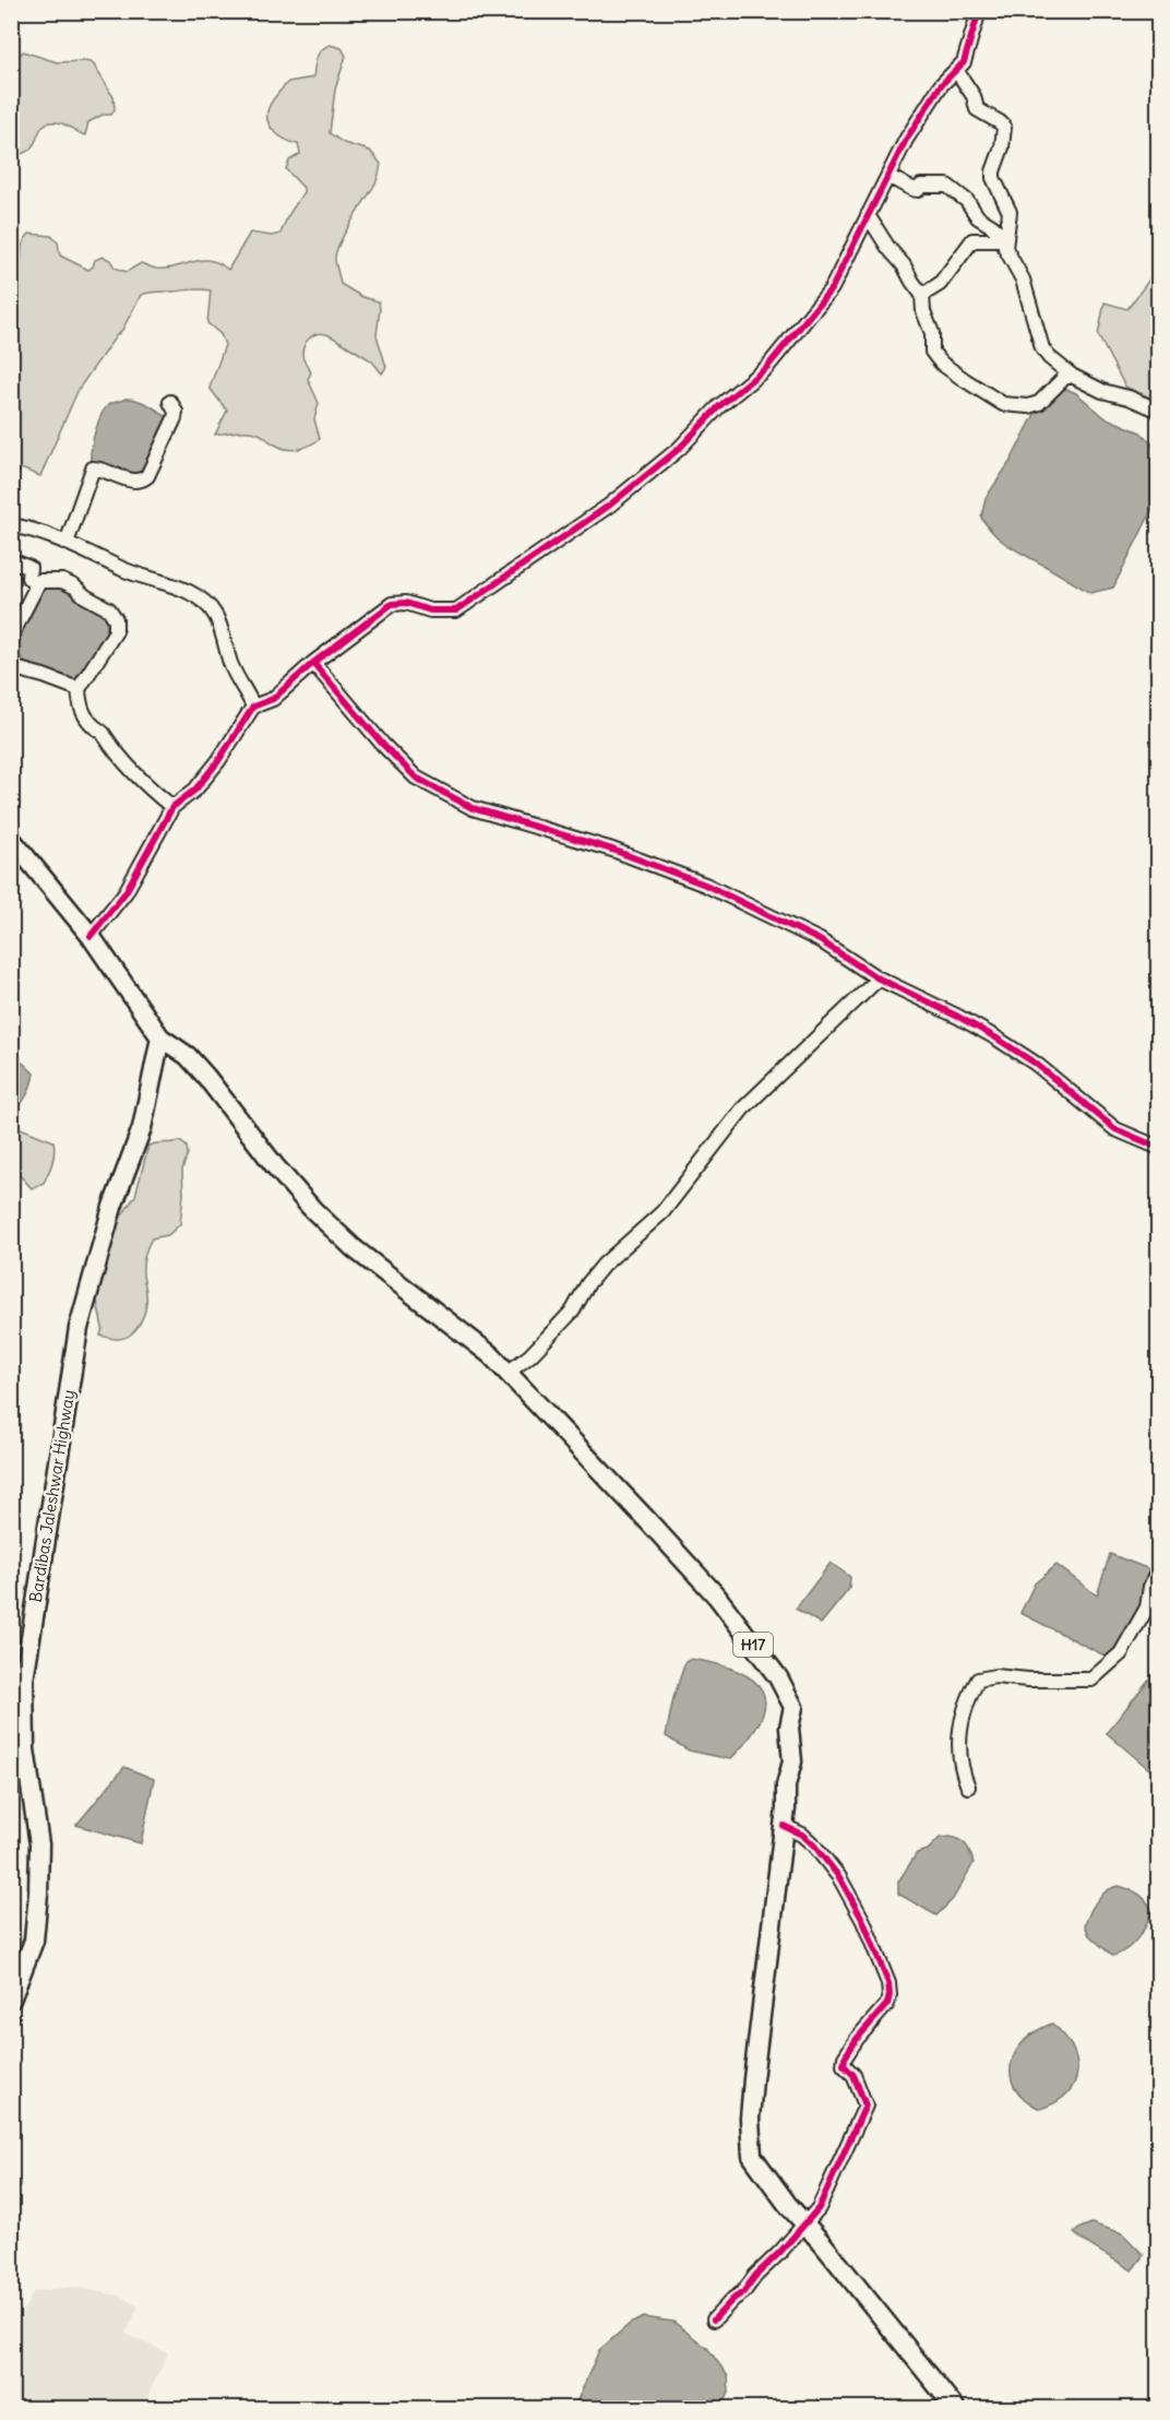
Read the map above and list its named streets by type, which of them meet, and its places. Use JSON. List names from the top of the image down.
{
  "streets": {
    "main road": ["Bardibas Jaleshwar Highway", "H17"]
  },
  "crossings": [
    ["Bardibas Jaleshwar Highway", "H17"]
  ]
}
